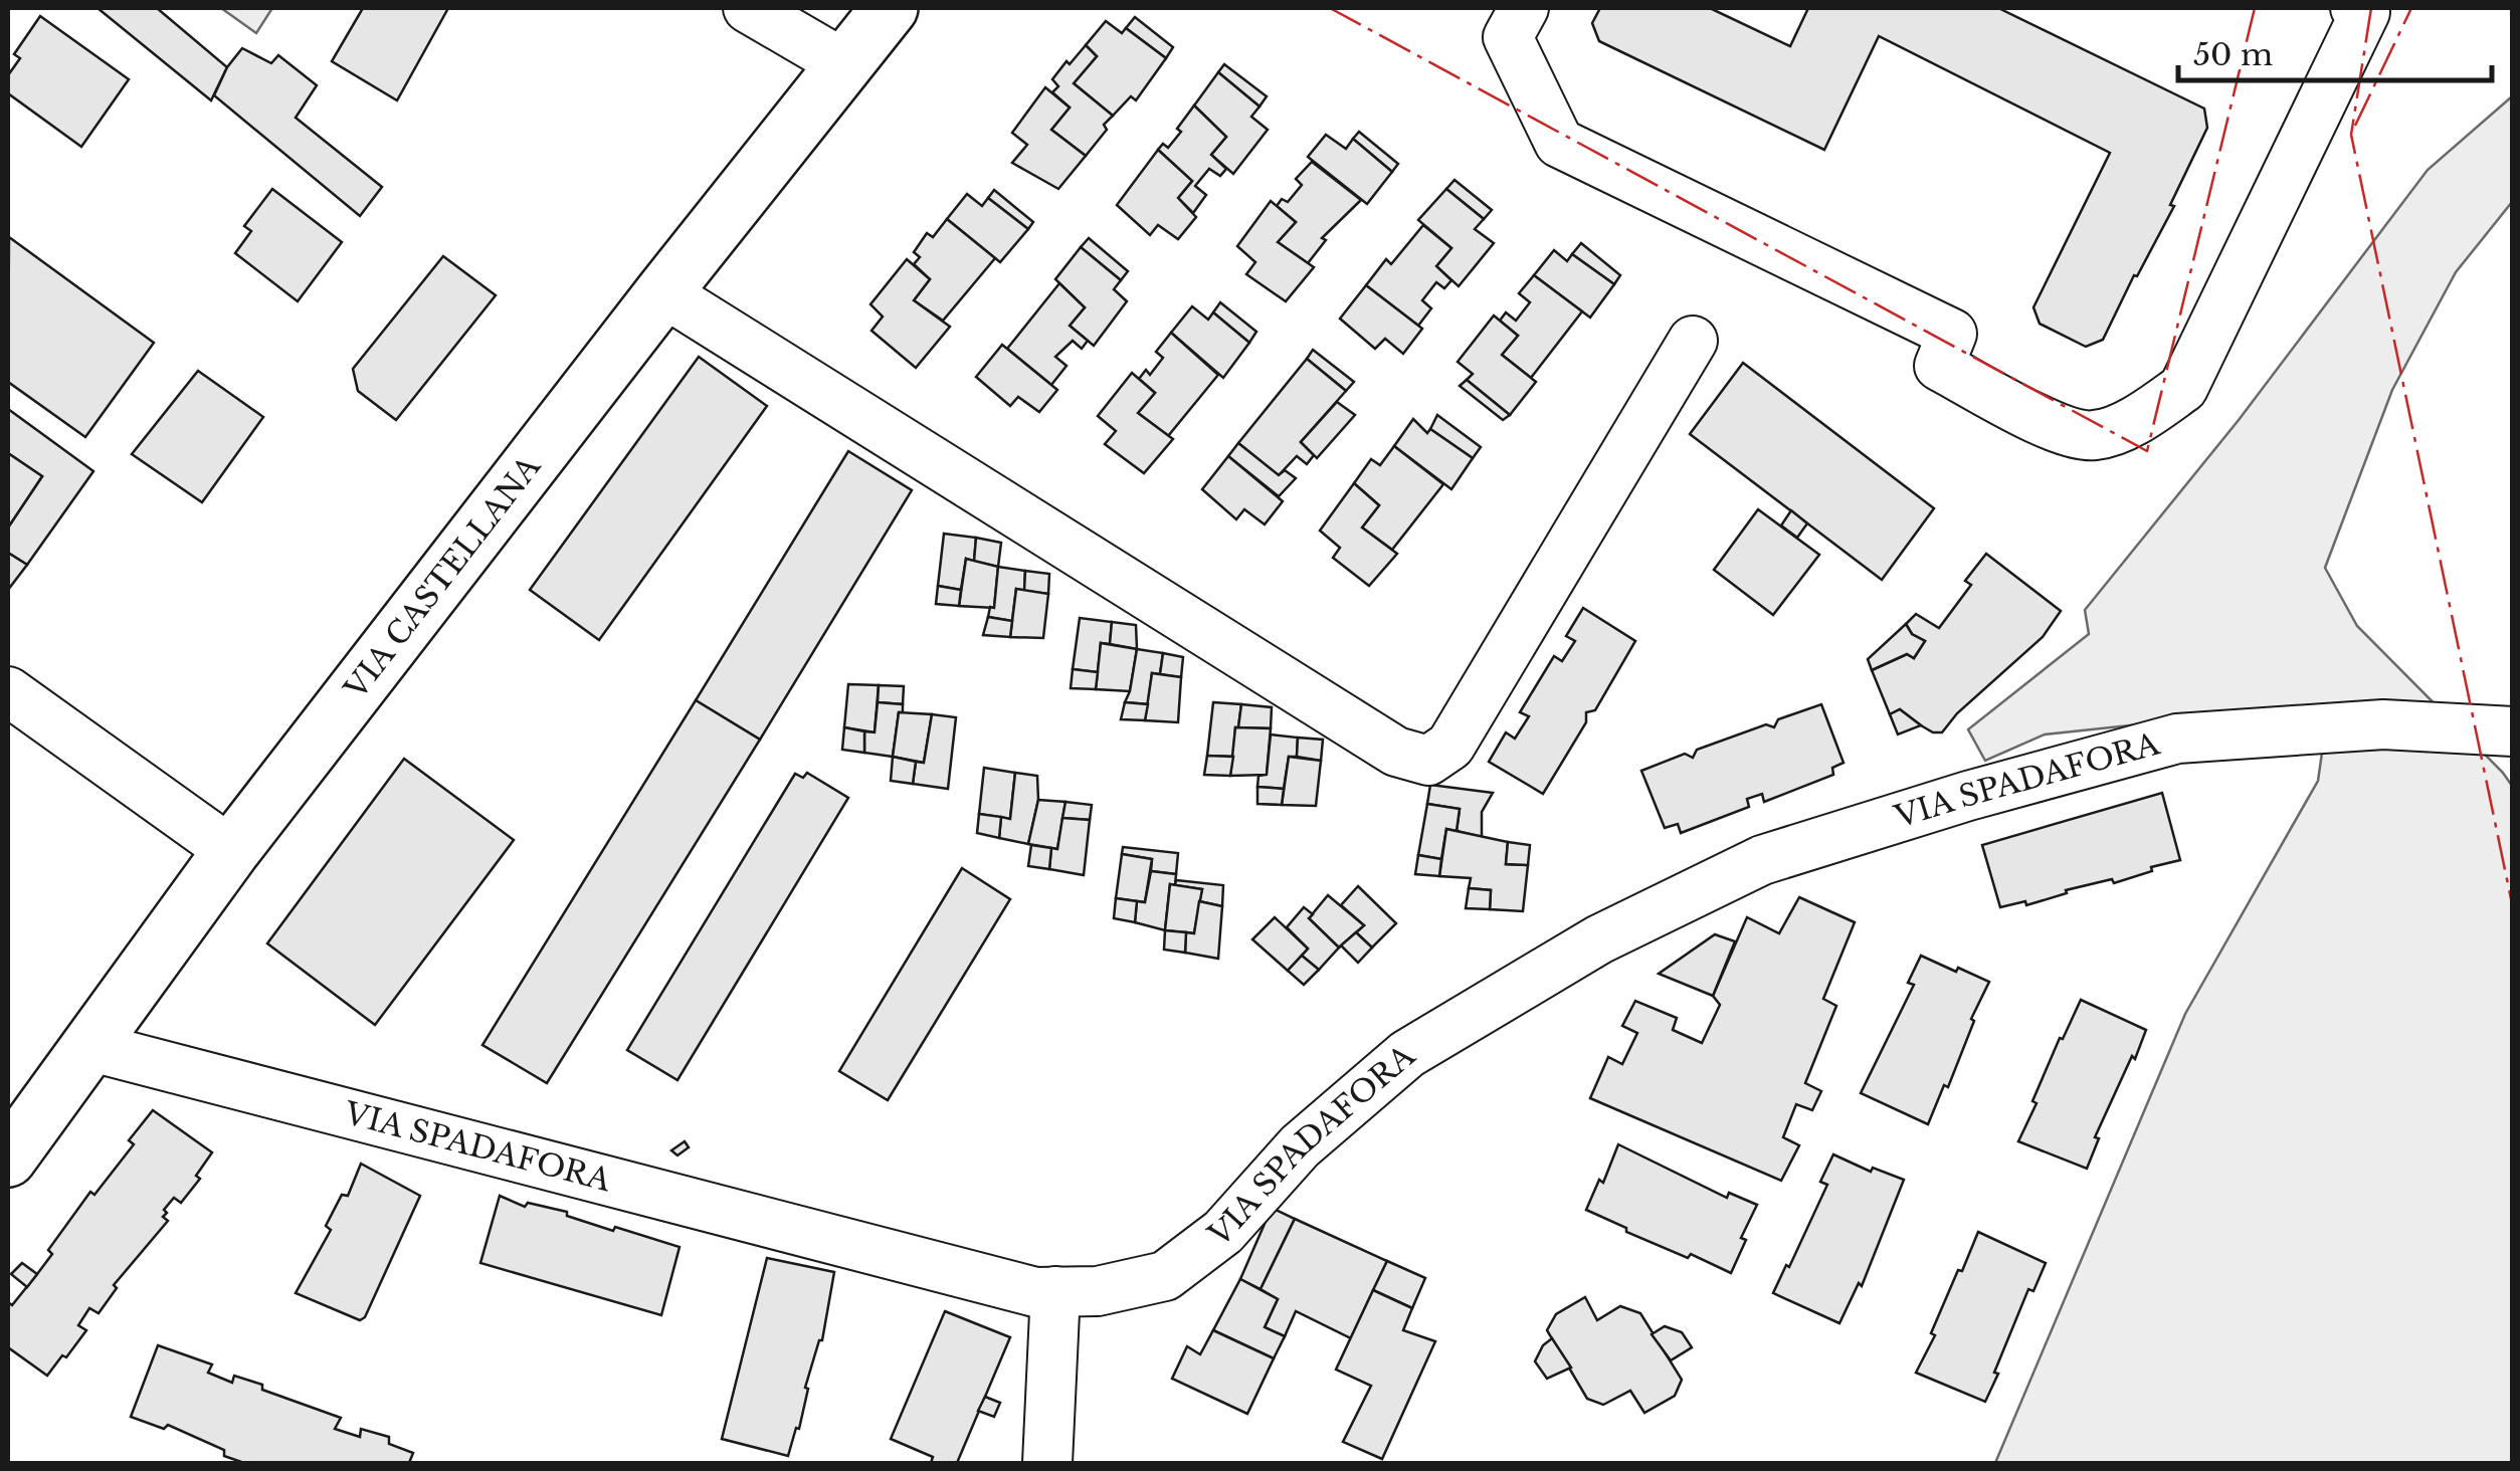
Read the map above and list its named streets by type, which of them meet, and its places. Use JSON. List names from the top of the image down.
{
  "streets": {
    "main road": ["VIA CASTELLANA"],
    "street": ["VIA SPADAFORA"]
  },
  "crossings": [
    ["VIA CASTELLANA", "VIA SPADAFORA"]
  ],
  "scale_bar": "50 m"
}
